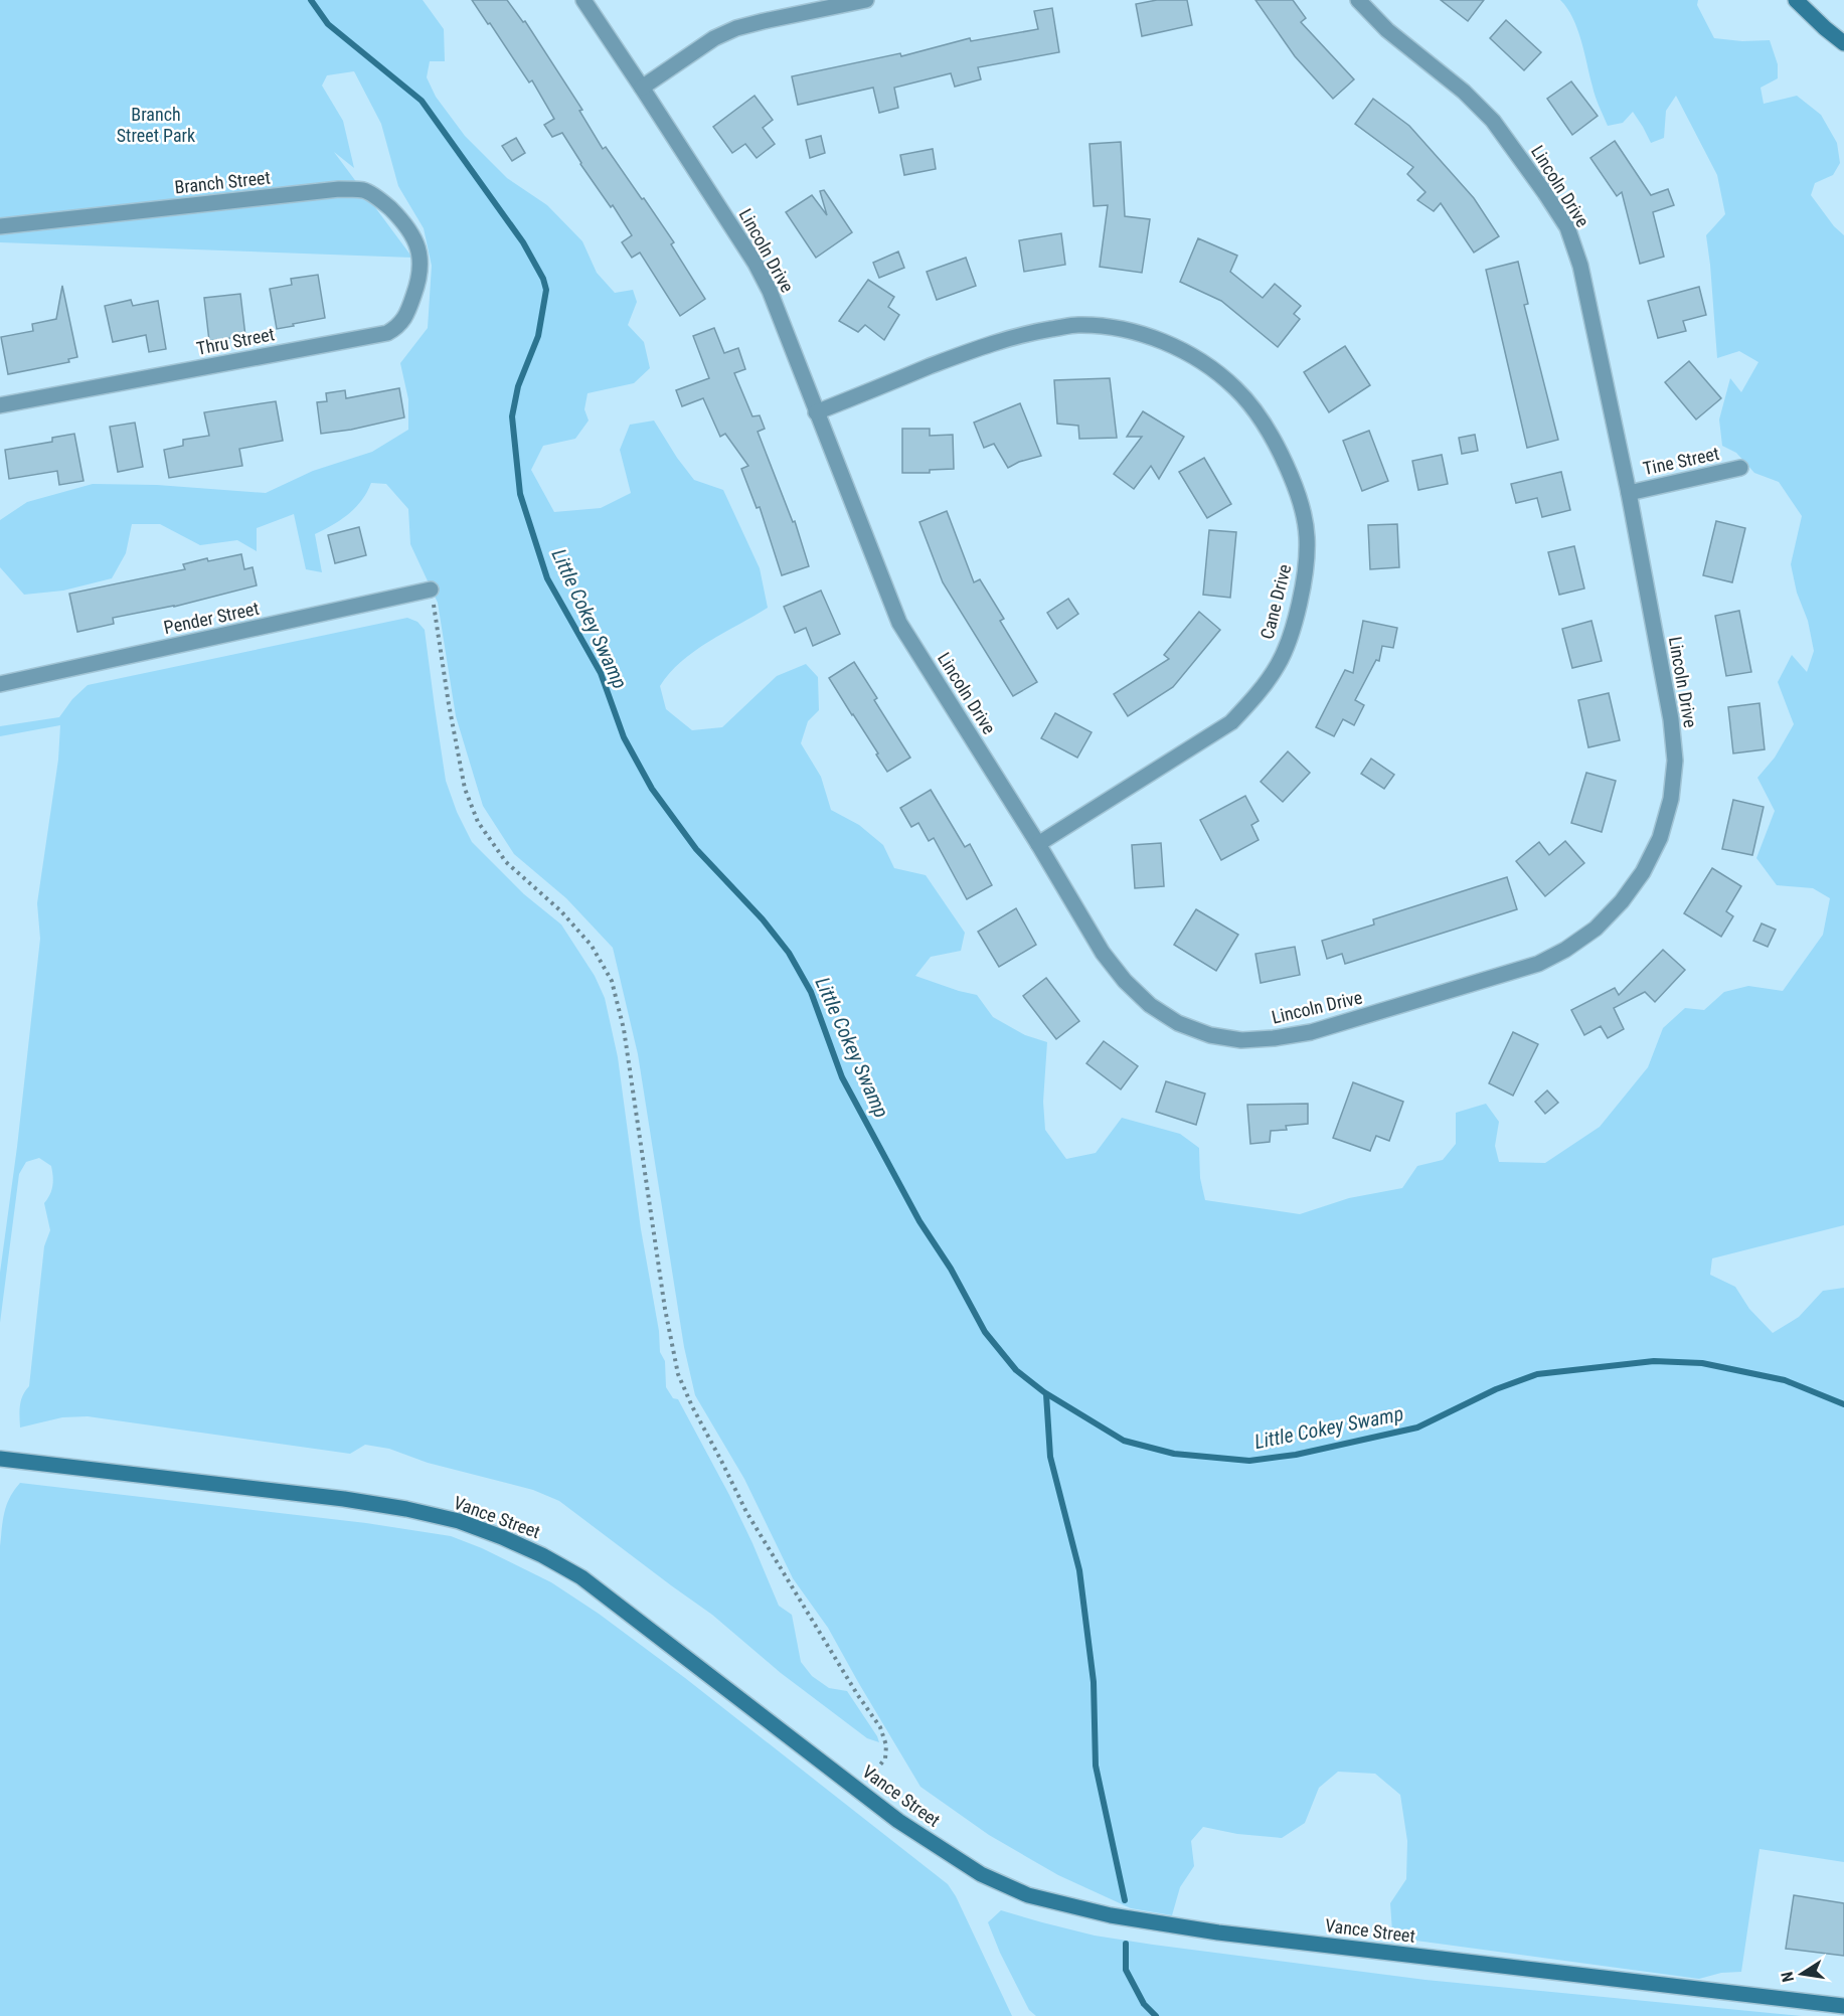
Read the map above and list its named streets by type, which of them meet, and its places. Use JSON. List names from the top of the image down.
{
  "streets": {
    "street": [
      "Branch Street",
      "Lincoln Drive",
      "Thru Street",
      "Tine Street",
      "Cane Drive",
      "Pender Street",
      "Vance Street"
    ]
  },
  "crossings": [
    ["Branch Street", "Thru Street"],
    ["Lincoln Drive", "Tine Street"],
    ["Lincoln Drive", "Cane Drive"]
  ],
  "water": ["Little Cokey Swamp"],
  "parks": ["Branch Street Park"],
  "north": "left"
}
